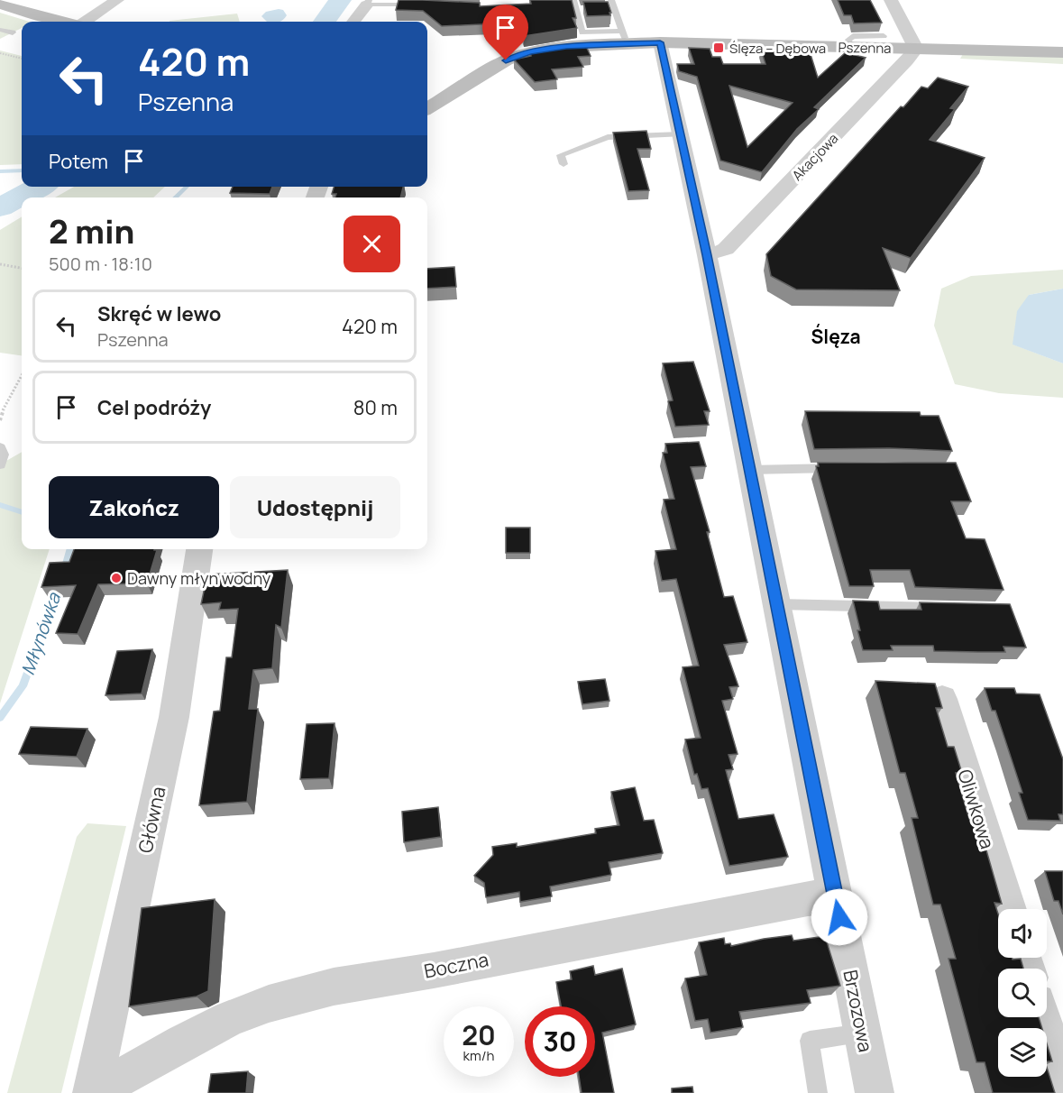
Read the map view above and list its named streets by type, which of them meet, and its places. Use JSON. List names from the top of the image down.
{
  "streets": {
    "street": [
      "Pszenna",
      "Akacjowa",
      "Oliwkowa",
      "Główna",
      "Boczna",
      "Brzozowa"
    ]
  },
  "crossings": [
    ["Pszenna", "Akacjowa"],
    ["Pszenna", "Brzozowa"],
    ["Akacjowa", "Brzozowa"],
    ["Główna", "Boczna"],
    ["Boczna", "Brzozowa"]
  ],
  "districts": ["Ślęza"],
  "water": ["Młynówka"],
  "places": {
    "transit": ["Ślęza – Dębowa"],
    "other": ["Dawny młyn wodny"]
  },
  "page": {
    "turn": ["420 m", "Pszenna"],
    "then": "Potem",
    "heading": ["2 min", "500 m · 18:10"],
    "list": [
      {
        "name": "Skręć w lewo",
        "note": "Pszenna",
        "value": "420 m"
      },
      {
        "name": "Cel podróży",
        "value": "80 m"
      }
    ],
    "buttons": ["Zakończ", "Udostępnij"],
    "speed": "20 km/h",
    "limit": "30"
  }
}
